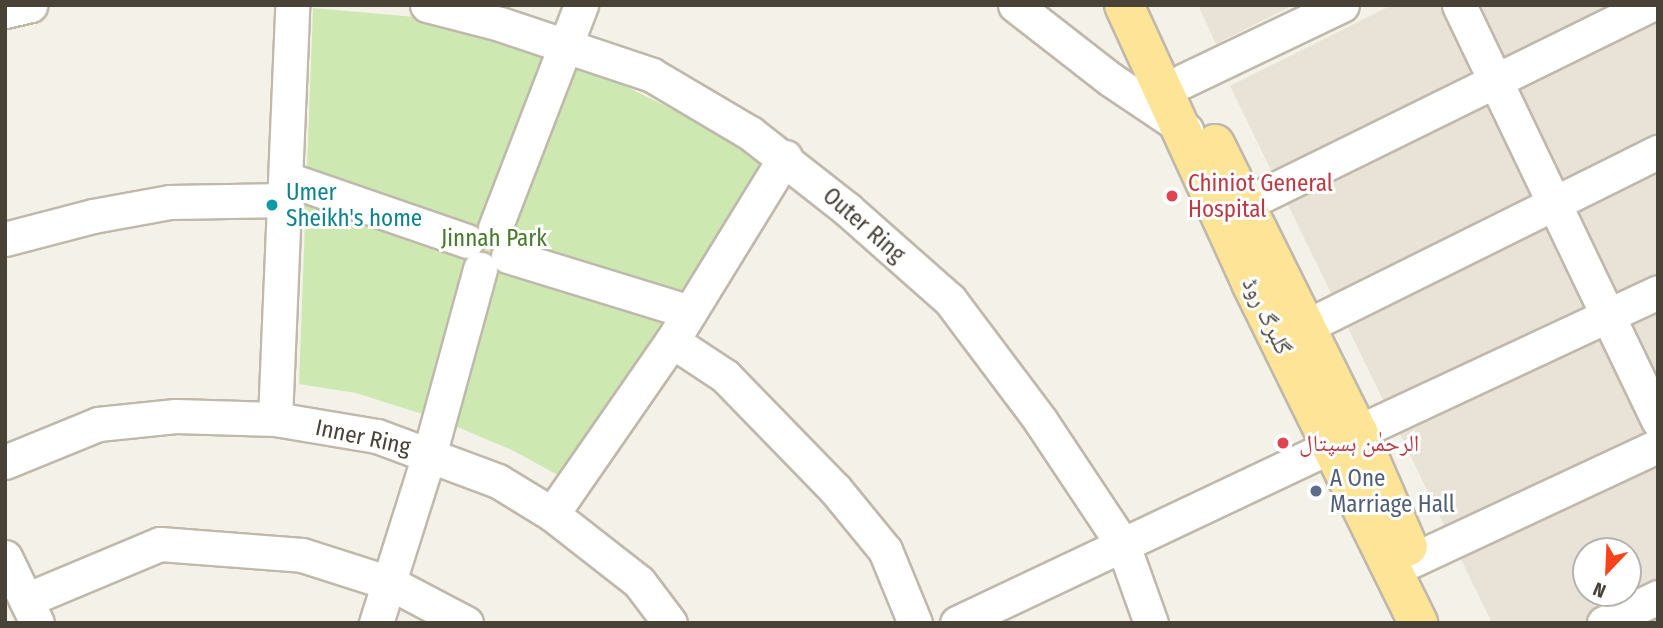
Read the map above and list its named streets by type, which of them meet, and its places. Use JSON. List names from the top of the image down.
{
  "streets": {
    "main road": ["گلبرگ روڈ"],
    "street": ["Outer Ring", "Inner Ring"]
  },
  "parks": ["Jinnah Park"],
  "places": [
    "Chiniot General Hospital",
    "Umer Sheikh's home",
    "الرحمٰن ہسپتال",
    "A One Marriage Hall"
  ],
  "north": "bottom left"
}
